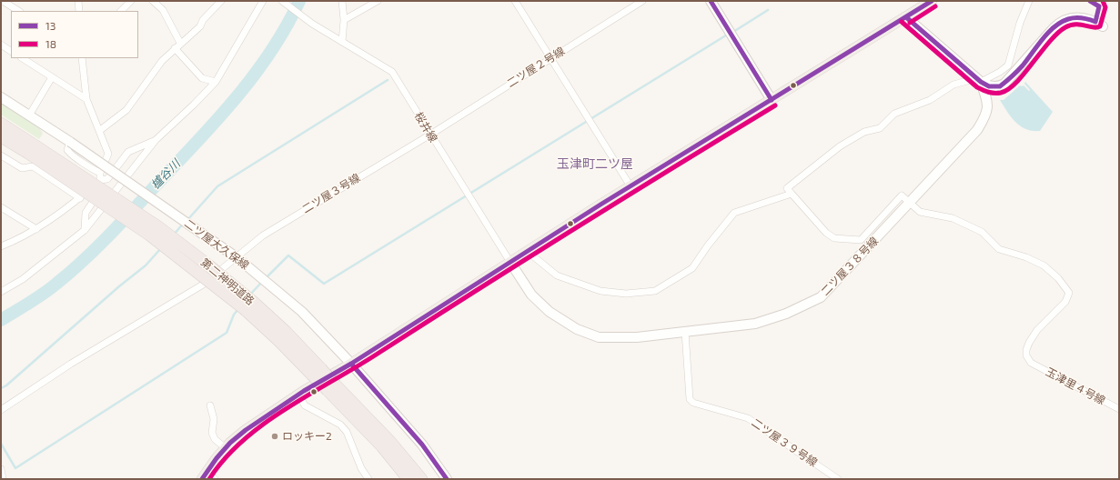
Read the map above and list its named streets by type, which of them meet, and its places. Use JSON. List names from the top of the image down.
{
  "streets": {
    "highway": ["第二神明道路"],
    "street": [
      "二ツ屋２号線",
      "桜井線",
      "二ツ屋３号線",
      "二ツ屋大久保線",
      "二ツ屋３８号線",
      "玉津里４号線",
      "二ツ屋３９号線"
    ]
  },
  "crossings": [
    ["二ツ屋２号線", "桜井線"],
    ["二ツ屋２号線", "二ツ屋３号線"],
    ["桜井線", "二ツ屋３号線"],
    ["桜井線", "二ツ屋３８号線"],
    ["二ツ屋３号線", "二ツ屋大久保線"],
    ["二ツ屋３８号線", "玉津里４号線"],
    ["二ツ屋３８号線", "二ツ屋３９号線"]
  ],
  "districts": ["玉津町二ツ屋"],
  "water": ["櫨谷川"],
  "places": ["ロッキー2"],
  "lines": ["transit line 13", "transit line 18"],
  "legend": ["13", "18"]
}
